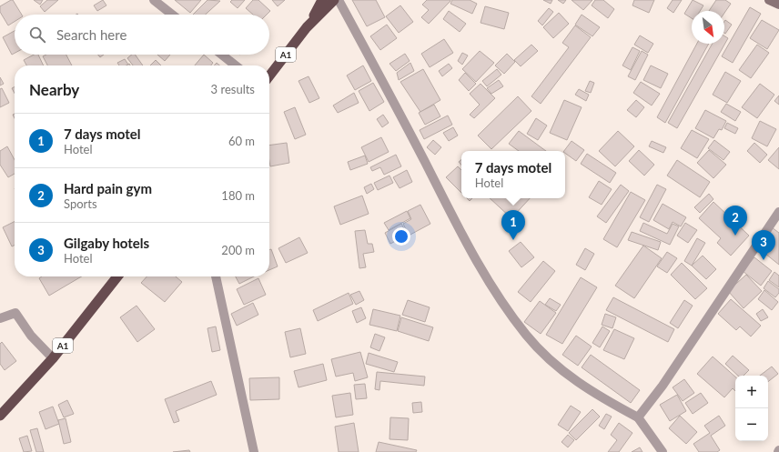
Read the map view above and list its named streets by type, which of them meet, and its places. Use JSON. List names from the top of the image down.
{
  "streets": {
    "highway": ["A1"]
  },
  "north": "bottom right",
  "page": {
    "search": "Search here",
    "heading": ["Nearby", "3 results"],
    "list": [
      {
        "mark": "1",
        "name": "7 days motel",
        "note": "Hotel",
        "value": "60 m"
      },
      {
        "mark": "2",
        "name": "Hard pain gym",
        "note": "Sports",
        "value": "180 m"
      },
      {
        "mark": "3",
        "name": "Gilgaby hotels",
        "note": "Hotel",
        "value": "200 m"
      }
    ],
    "popup": ["7 days motel", "Hotel"],
    "pins": ["2", "1", "3"],
    "map_buttons": ["+", "−"]
  }
}
